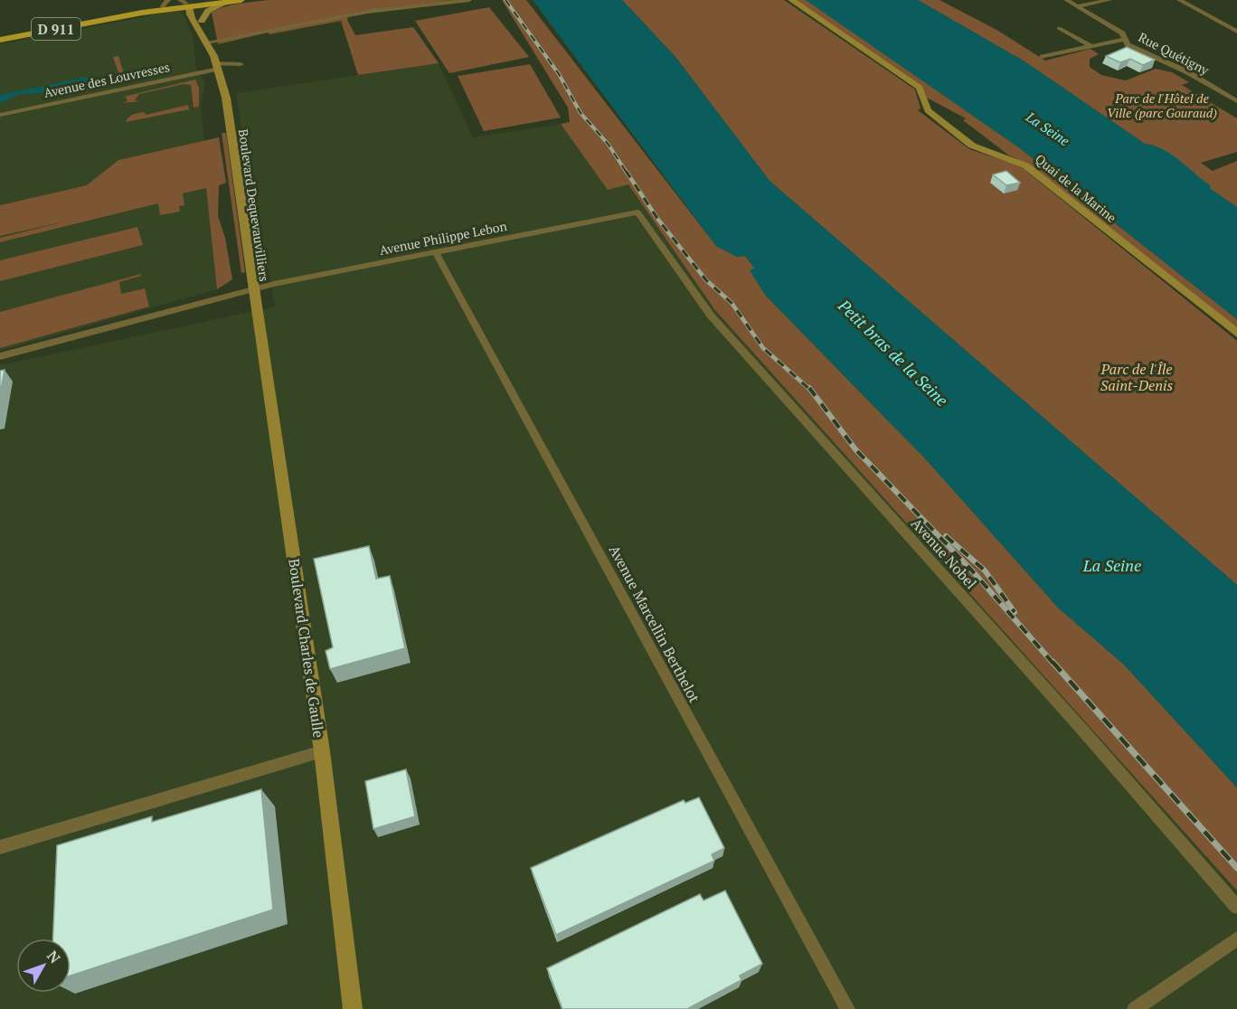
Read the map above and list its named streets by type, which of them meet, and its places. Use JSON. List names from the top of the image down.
{
  "streets": {
    "main road": [
      "D 911",
      "Quai de la Marine",
      "Boulevard Dequevauvilliers",
      "Boulevard Charles de Gaulle"
    ],
    "street": [
      "Rue Quétigny",
      "Avenue des Louvresses",
      "Avenue Philippe Lebon",
      "Avenue Nobel",
      "Avenue Marcellin Berthelot"
    ]
  },
  "crossings": [
    ["D 911", "Boulevard Dequevauvilliers"],
    ["Avenue des Louvresses", "Boulevard Dequevauvilliers"],
    ["Boulevard Dequevauvilliers", "Avenue Philippe Lebon"],
    ["Boulevard Dequevauvilliers", "Boulevard Charles de Gaulle"],
    ["Avenue Philippe Lebon", "Avenue Nobel"],
    ["Avenue Philippe Lebon", "Avenue Marcellin Berthelot"],
    ["Avenue Philippe Lebon", "Boulevard Charles de Gaulle"]
  ],
  "water": ["La Seine", "Petit bras de la Seine"],
  "parks": ["Parc de l'Hôtel de Ville (parc Gouraud)", "Parc de l'Île Saint-Denis"],
  "north": "top right"
}
